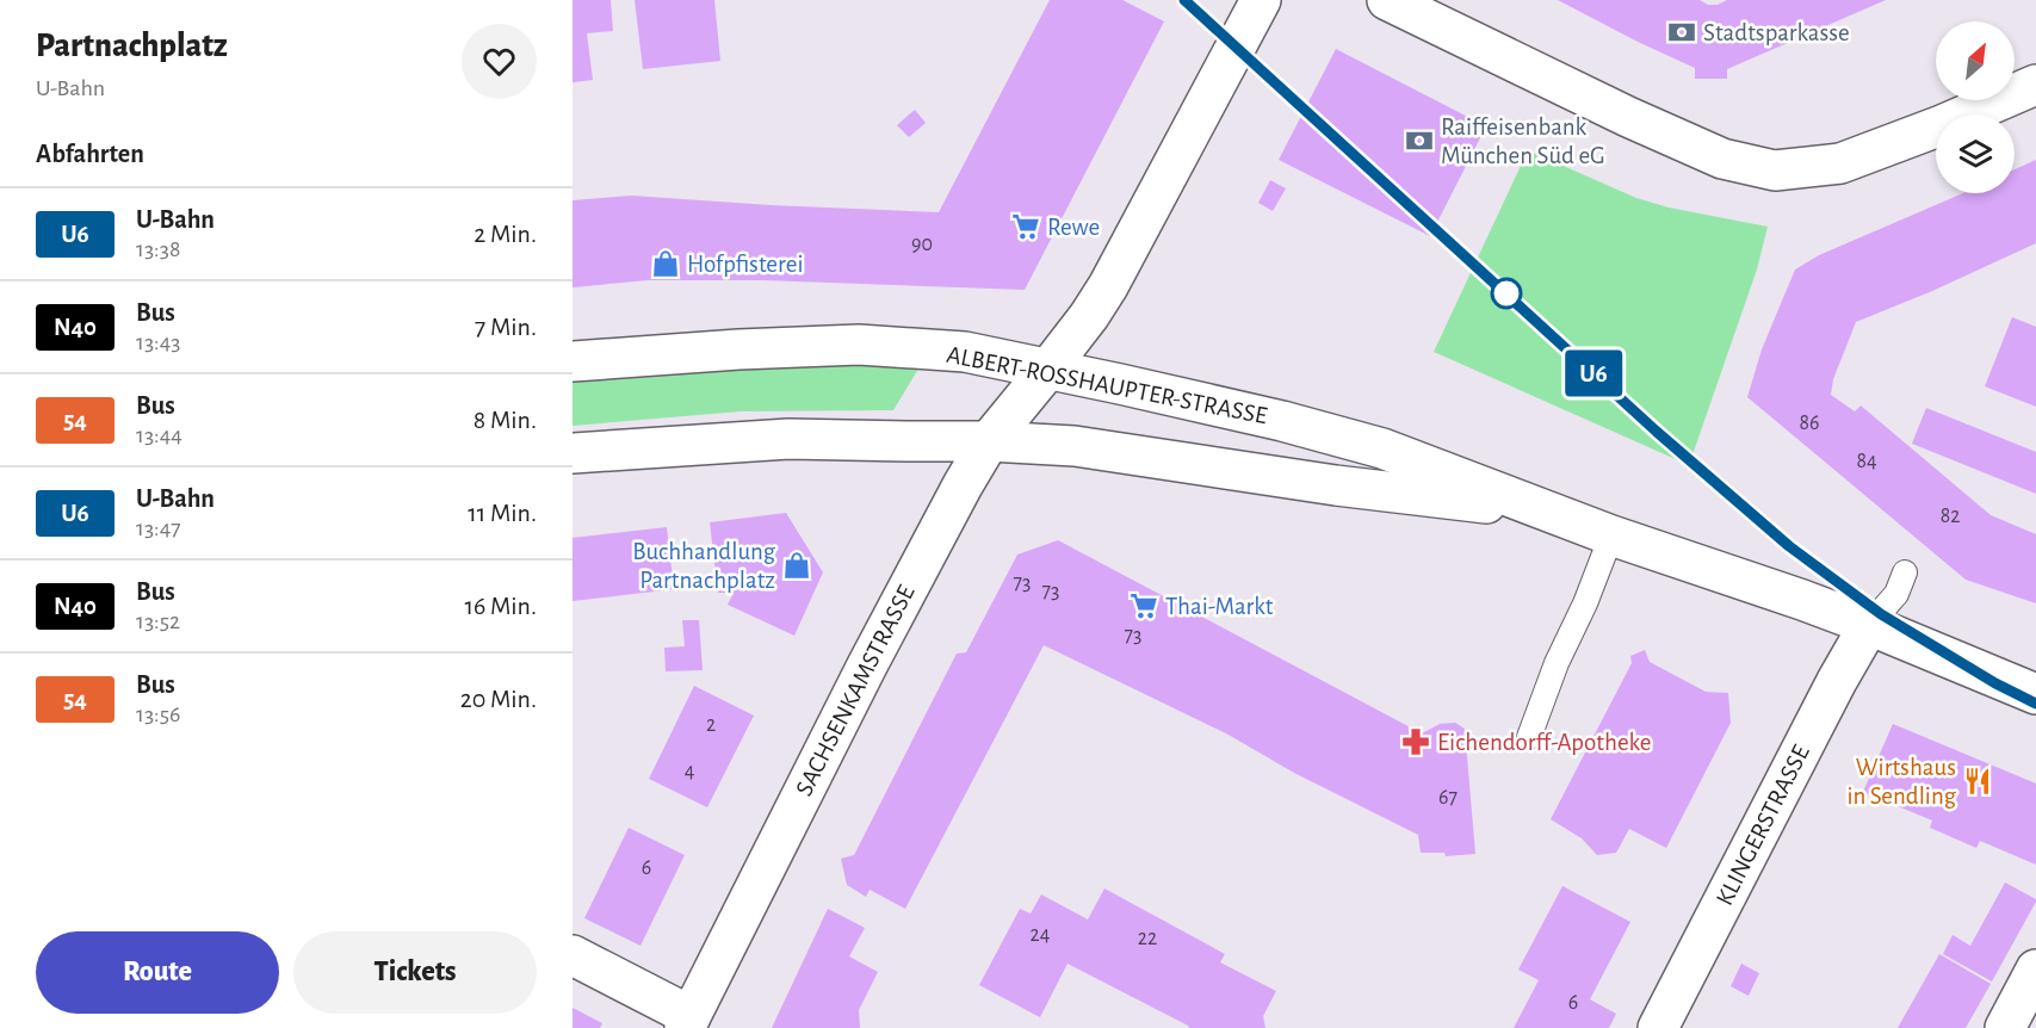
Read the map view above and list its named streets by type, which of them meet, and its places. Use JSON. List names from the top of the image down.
{
  "streets": {
    "street": ["ALBERT-ROSSHAUPTER-STRASSE", "SACHSENKAMSTRASSE", "KLINGERSTRASSE"]
  },
  "crossings": [
    ["ALBERT-ROSSHAUPTER-STRASSE", "SACHSENKAMSTRASSE"],
    ["ALBERT-ROSSHAUPTER-STRASSE", "KLINGERSTRASSE"]
  ],
  "places": {
    "bank": ["Stadtsparkasse", "Raiffeisenbank München Süd eG"],
    "supermarket": ["Rewe", "Thai-Markt"],
    "shop": ["Hofpfisterei", "Buchhandlung Partnachplatz"],
    "pharmacy": ["Eichendorff-Apotheke"],
    "restaurant": ["Wirtshaus in Sendling"]
  },
  "lines": ["metro line U6"],
  "house_numbers": [
    "90",
    "86",
    "84",
    "82",
    "73",
    "73",
    "73",
    "2",
    "4",
    "67",
    "6",
    "24",
    "22",
    "6"
  ],
  "north": "top right",
  "page": {
    "heading": [
      ["Partnachplatz", "U-Bahn"],
      "Abfahrten"
    ],
    "on_map": "U6",
    "list": [
      {
        "mark": "U6",
        "name": "U-Bahn",
        "note": "13:38",
        "value": "2 Min."
      },
      {
        "mark": "N40",
        "name": "Bus",
        "note": "13:43",
        "value": "7 Min."
      },
      {
        "mark": "54",
        "name": "Bus",
        "note": "13:44",
        "value": "8 Min."
      },
      {
        "mark": "U6",
        "name": "U-Bahn",
        "note": "13:47",
        "value": "11 Min."
      },
      {
        "mark": "N40",
        "name": "Bus",
        "note": "13:52",
        "value": "16 Min."
      },
      {
        "mark": "54",
        "name": "Bus",
        "note": "13:56",
        "value": "20 Min."
      }
    ],
    "buttons": ["Route", "Tickets"]
  }
}
